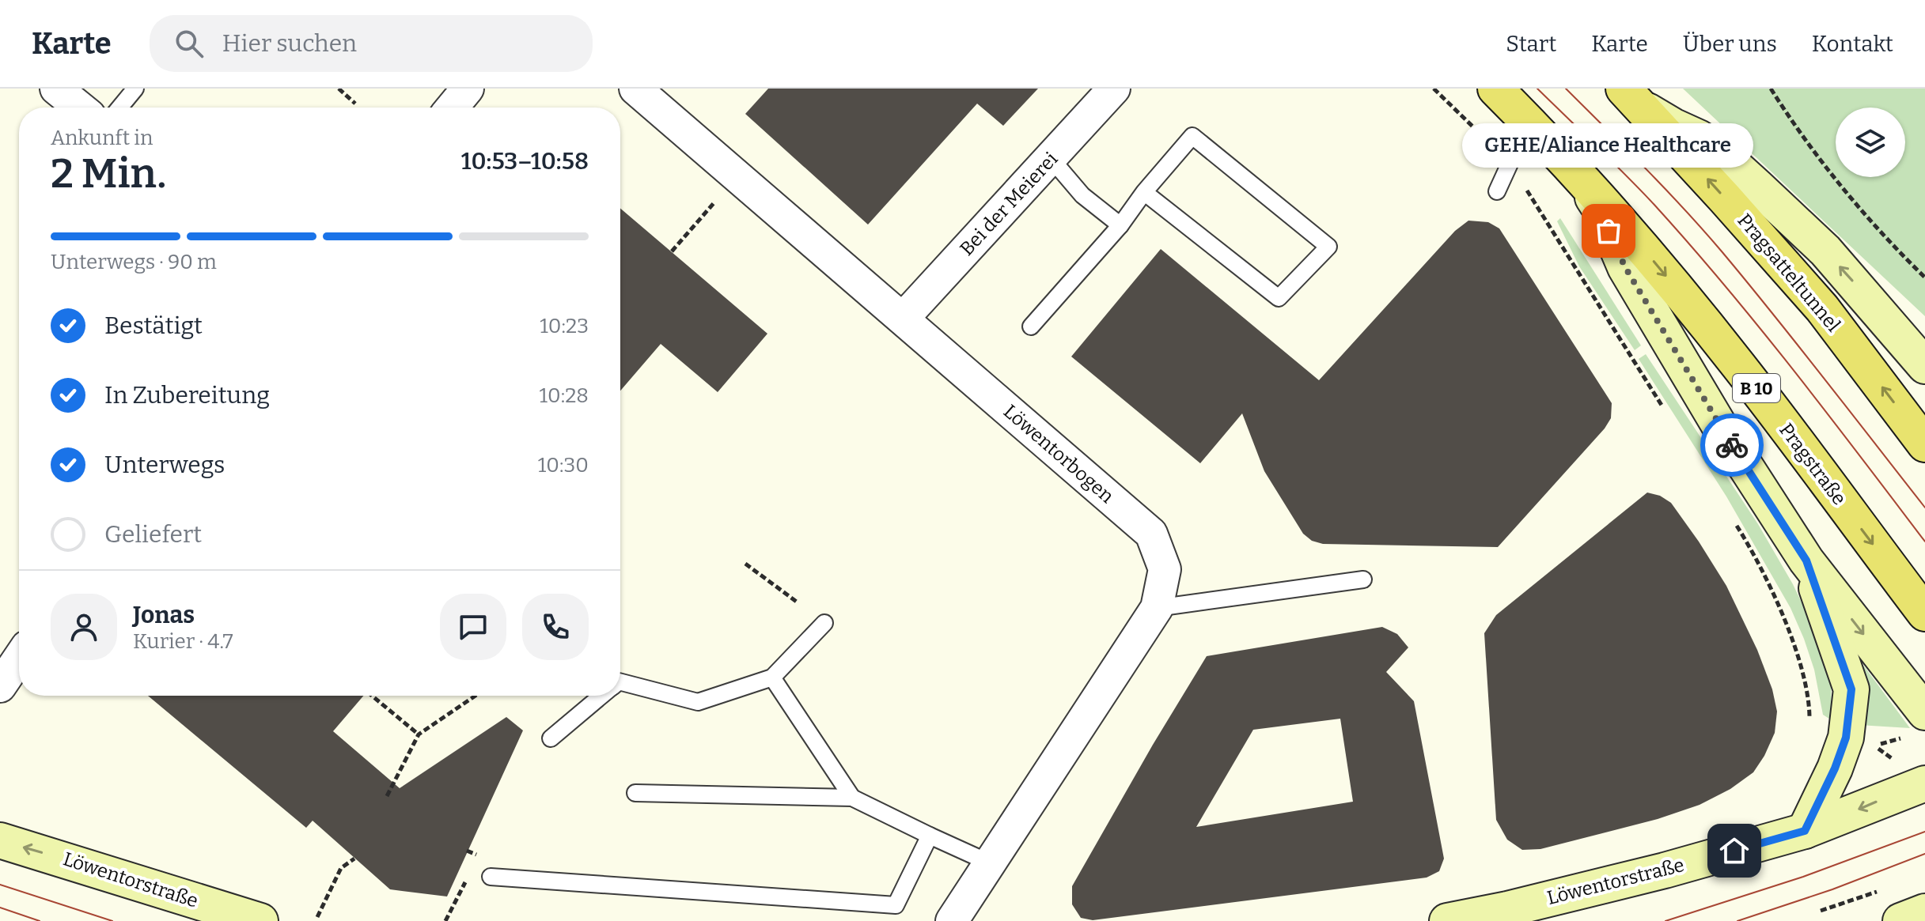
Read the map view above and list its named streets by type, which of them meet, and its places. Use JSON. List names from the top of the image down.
{
  "streets": {
    "main road": [
      "Pragsatteltunnel",
      "B 10",
      "Pragstraße",
      "Löwentorstraße"
    ],
    "street": ["Bei der Meierei", "Löwentorbogen"]
  },
  "crossings": [
    ["Bei der Meierei", "Löwentorbogen"]
  ],
  "one_way": ["Löwentorstraße"],
  "places": ["GEHE/Aliance Healthcare"],
  "page": {
    "header": "Karte",
    "search": "Hier suchen",
    "nav": [
      "Start",
      "Karte",
      "Über uns",
      "Kontakt"
    ],
    "heading": ["2 Min.", "Ankunft in", "10:53–10:58"],
    "panel": ["Jonas", "Kurier · 4.7"],
    "bubble": "GEHE/Aliance Healthcare",
    "bar": "Unterwegs · 90 m",
    "list": [
      ["Bestätigt", "10:23"],
      ["In Zubereitung", "10:28"],
      ["Unterwegs", "10:30"],
      "Geliefert"
    ]
  }
}
